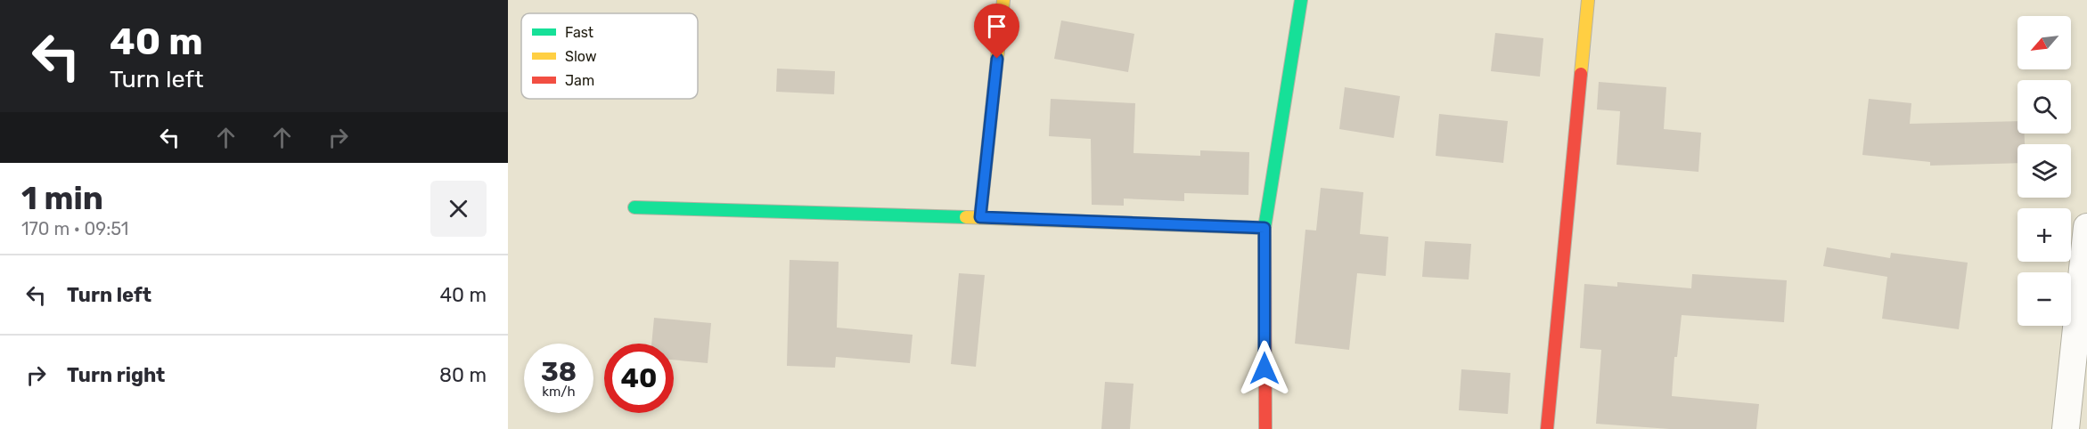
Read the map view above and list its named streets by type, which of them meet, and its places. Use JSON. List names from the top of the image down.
{
  "legend": ["Fast", "Slow", "Jam"],
  "north": "bottom left",
  "page": {
    "turn": ["40 m", "Turn left"],
    "map_buttons": ["+", "−"],
    "heading": ["1 min", "170 m · 09:51"],
    "list": [
      {
        "name": "Turn left",
        "value": "40 m"
      },
      {
        "name": "Turn right",
        "value": "80 m"
      }
    ],
    "speed": "38 km/h",
    "limit": "40"
  }
}
